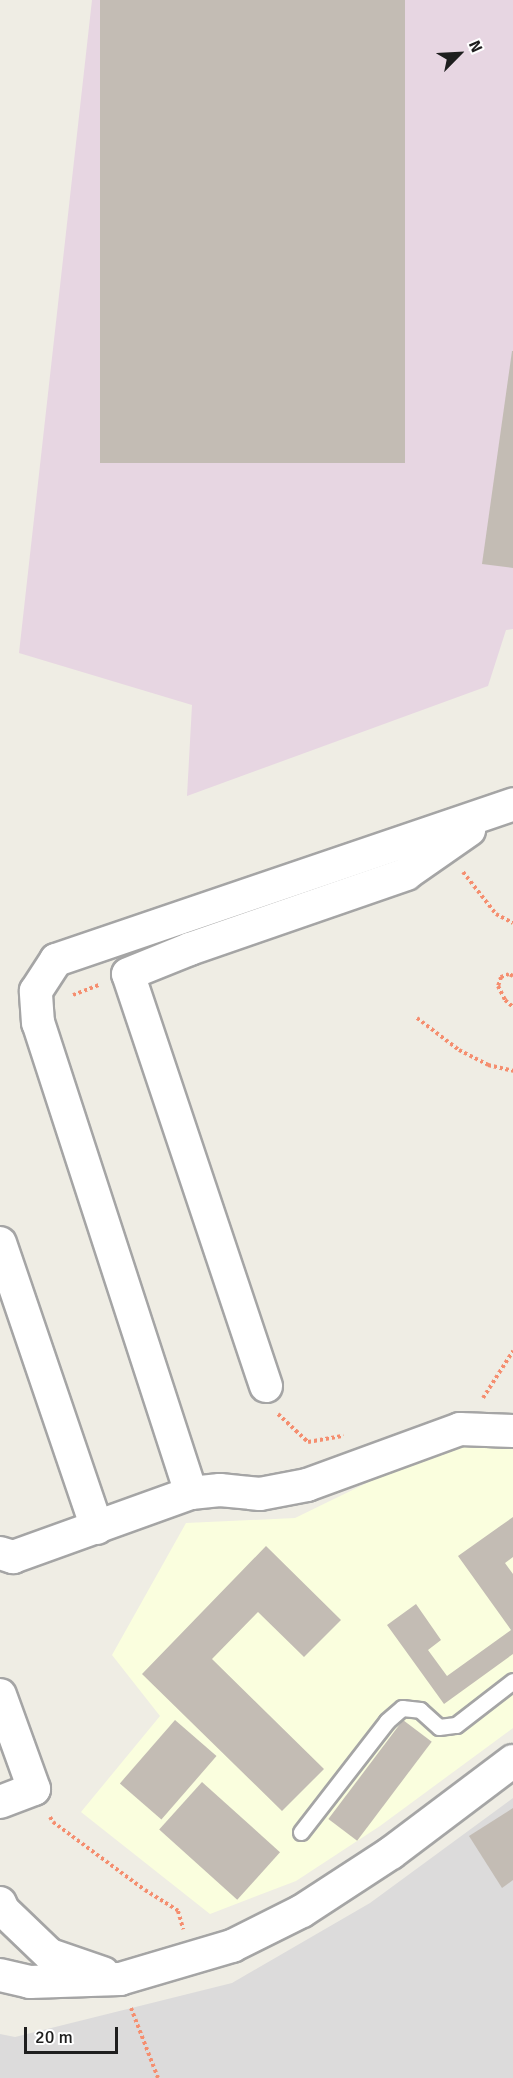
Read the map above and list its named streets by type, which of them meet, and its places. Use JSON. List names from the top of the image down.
{
  "scale_bar": "20 m",
  "north": "top right"
}
